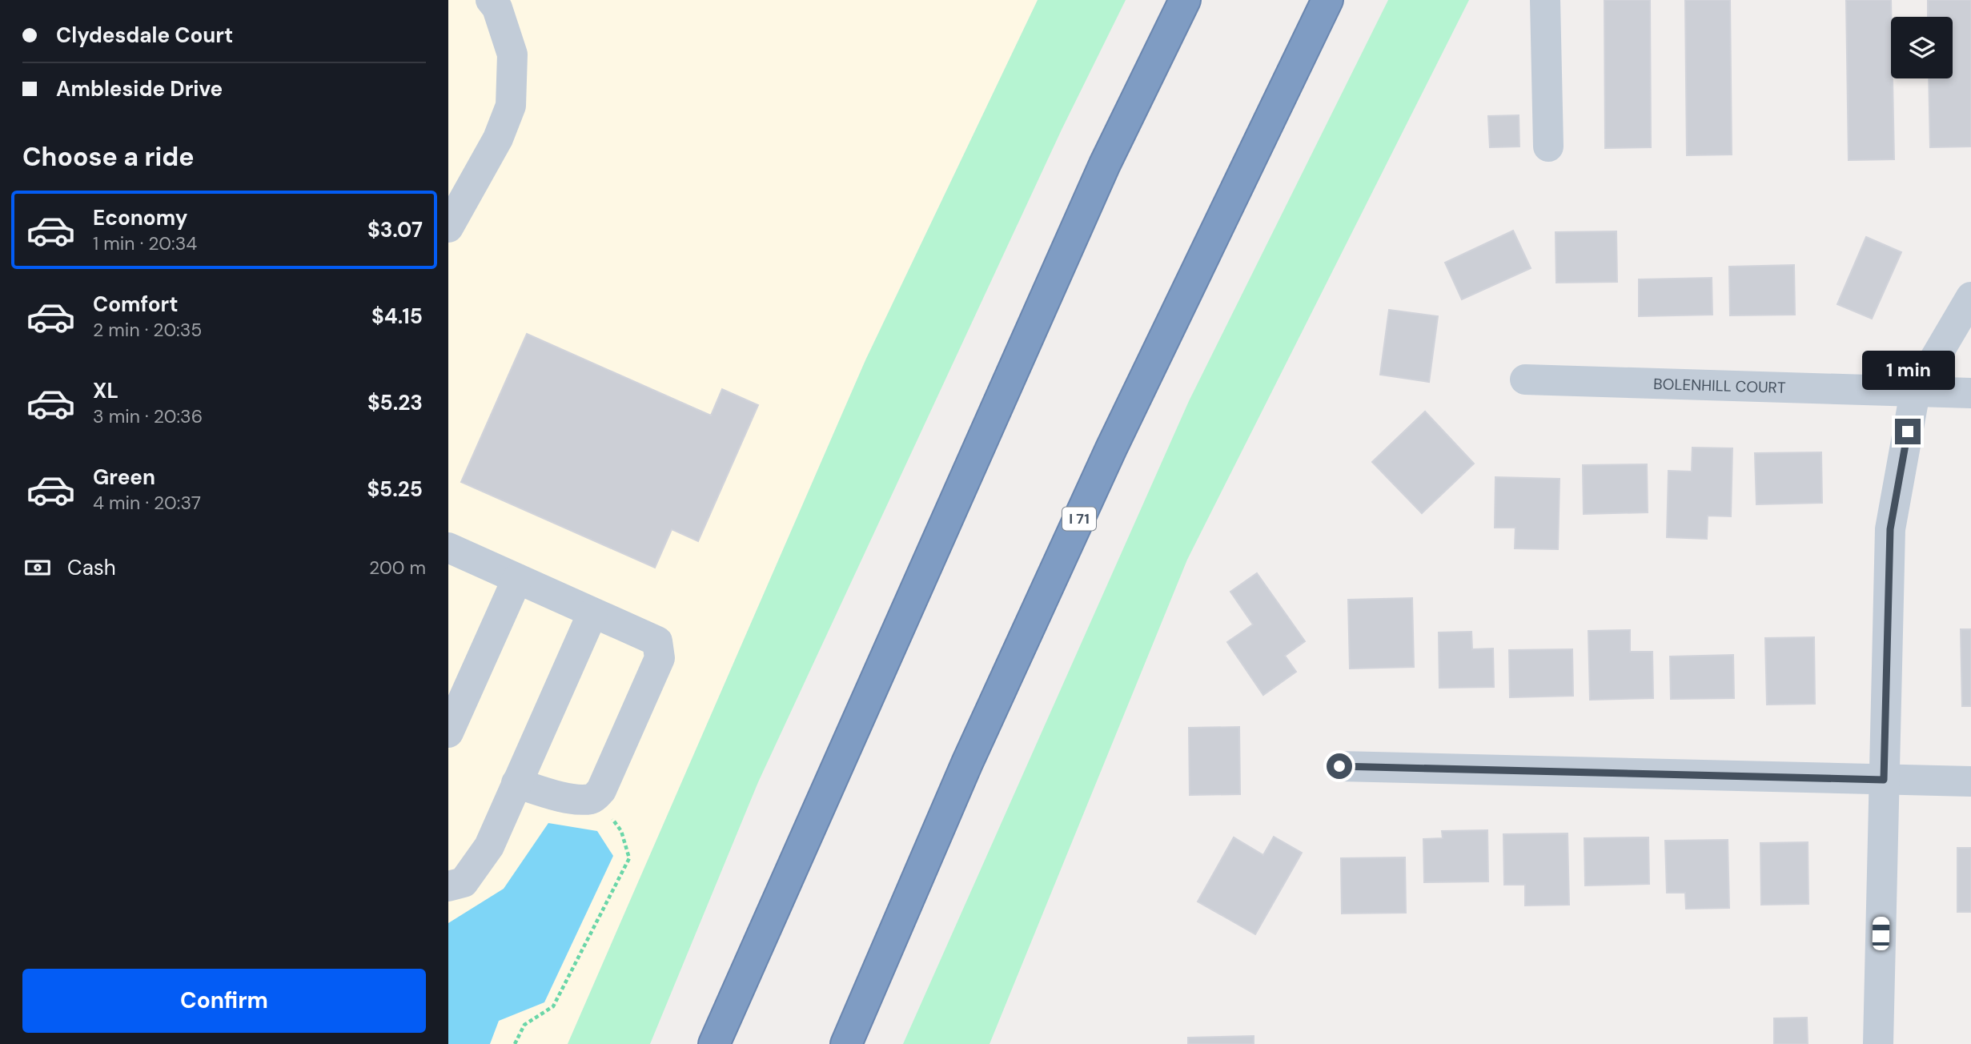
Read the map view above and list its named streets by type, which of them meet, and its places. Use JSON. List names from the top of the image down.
{
  "streets": {
    "highway": ["I 71"],
    "street": ["BOLENHILL COURT"]
  },
  "page": {
    "banner": ["Clydesdale Court", "Ambleside Drive"],
    "heading": "Choose a ride",
    "list": [
      {
        "name": "Economy",
        "note": "1 min · 20:34",
        "value": "$3.07"
      },
      {
        "name": "Comfort",
        "note": "2 min · 20:35",
        "value": "$4.15"
      },
      {
        "name": "XL",
        "note": "3 min · 20:36",
        "value": "$5.23"
      },
      {
        "name": "Green",
        "note": "4 min · 20:37",
        "value": "$5.25"
      }
    ],
    "bubble": "1 min",
    "pay": ["Cash", "200 m"],
    "buttons": "Confirm"
  }
}
